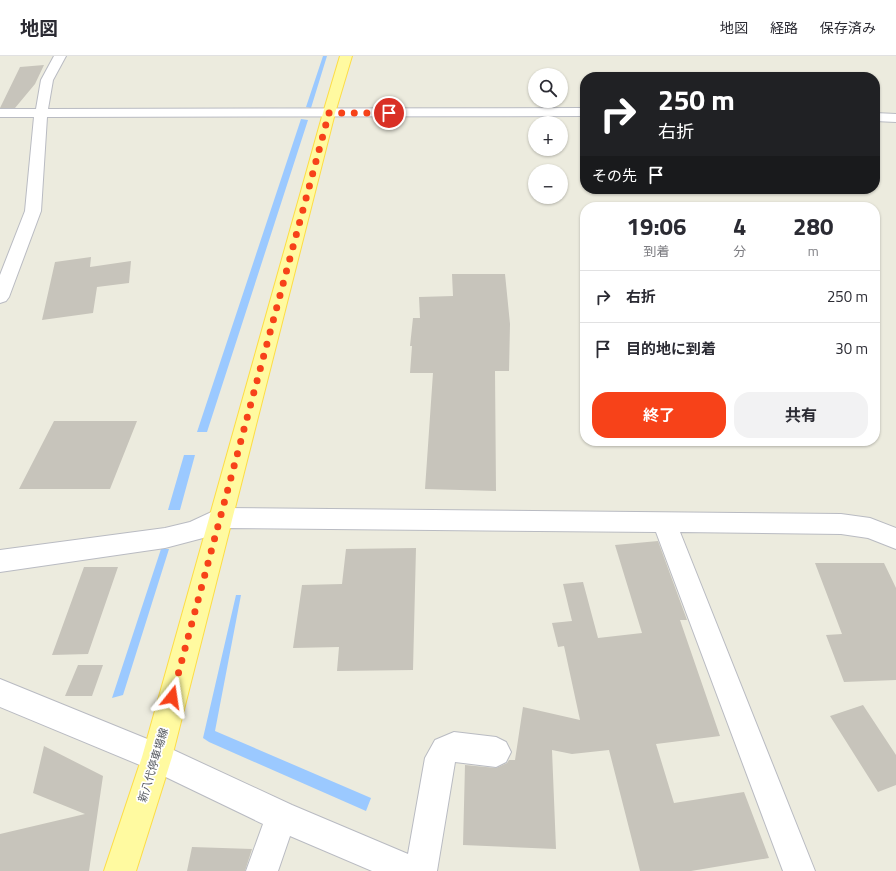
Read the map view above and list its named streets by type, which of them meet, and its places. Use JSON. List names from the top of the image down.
{
  "streets": {
    "main road": ["新八代停車場線"]
  },
  "page": {
    "header": "地図",
    "nav": ["地図", "経路", "保存済み"],
    "map_buttons": ["+", "−"],
    "turn": ["250 m", "右折"],
    "then": "その先",
    "eta": [
      "19:06",
      "到着",
      "4",
      "分",
      "280",
      "m"
    ],
    "list": [
      {
        "name": "右折",
        "value": "250 m"
      },
      {
        "name": "目的地に到着",
        "value": "30 m"
      }
    ],
    "buttons": ["終了", "共有"]
  }
}
